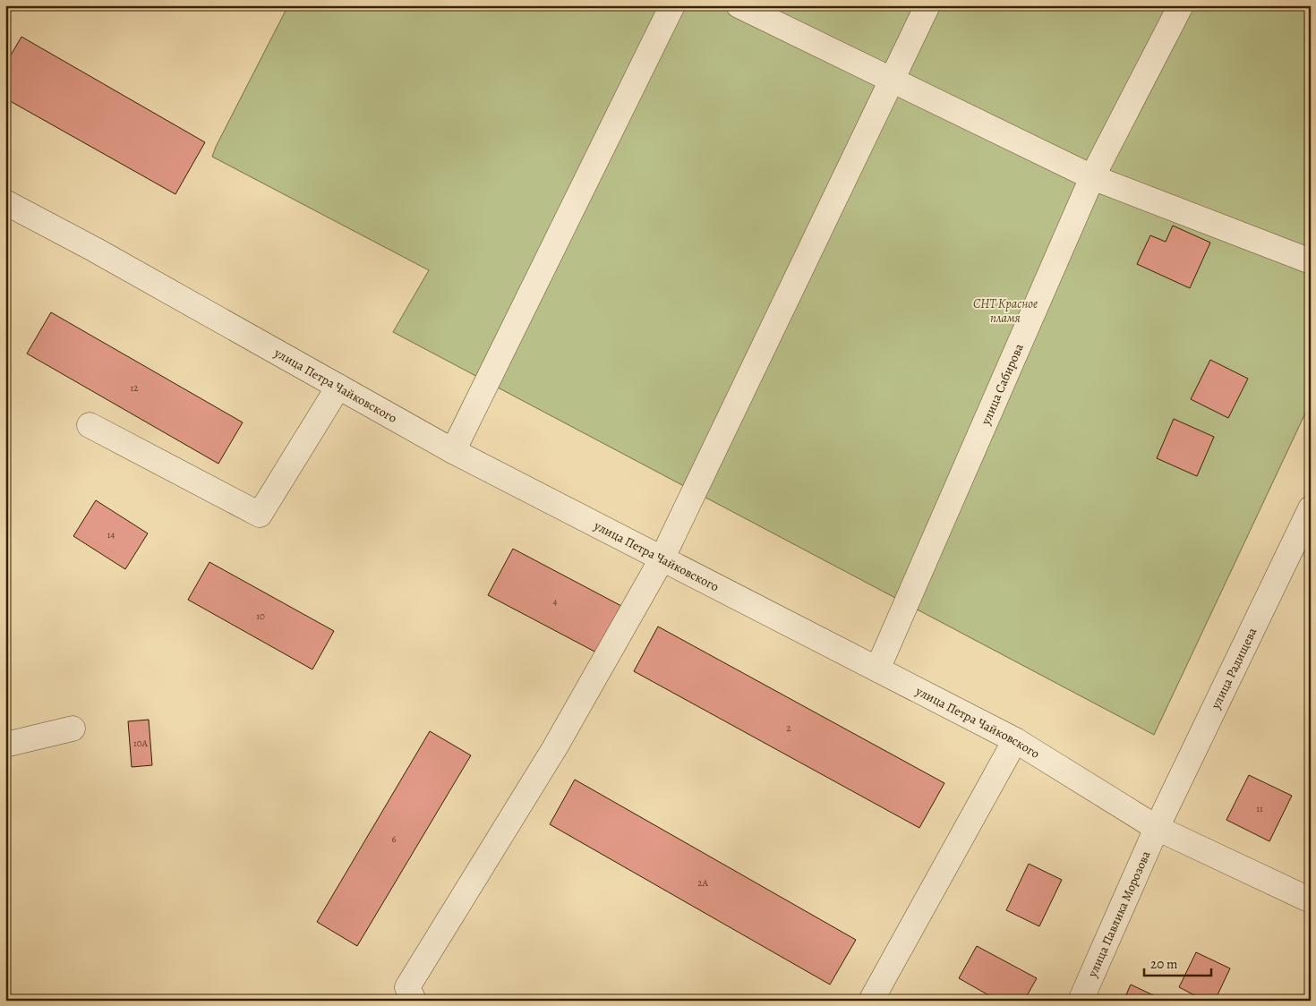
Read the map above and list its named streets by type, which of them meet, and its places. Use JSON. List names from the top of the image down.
{
  "streets": {
    "street": [
      "улица Сабирова",
      "улица Петра Чайковского",
      "улица Радищева",
      "улица Павлика Морозова"
    ]
  },
  "crossings": [
    ["улица Сабирова", "улица Петра Чайковского"],
    ["улица Петра Чайковского", "улица Радищева"],
    ["улица Петра Чайковского", "улица Павлика Морозова"],
    ["улица Радищева", "улица Павлика Морозова"]
  ],
  "parks": ["СНТ Красное пламя"],
  "house_numbers": [
    "12",
    "14",
    "4",
    "10",
    "2",
    "10А",
    "11",
    "6",
    "2А"
  ],
  "scale_bar": "20 m"
}
